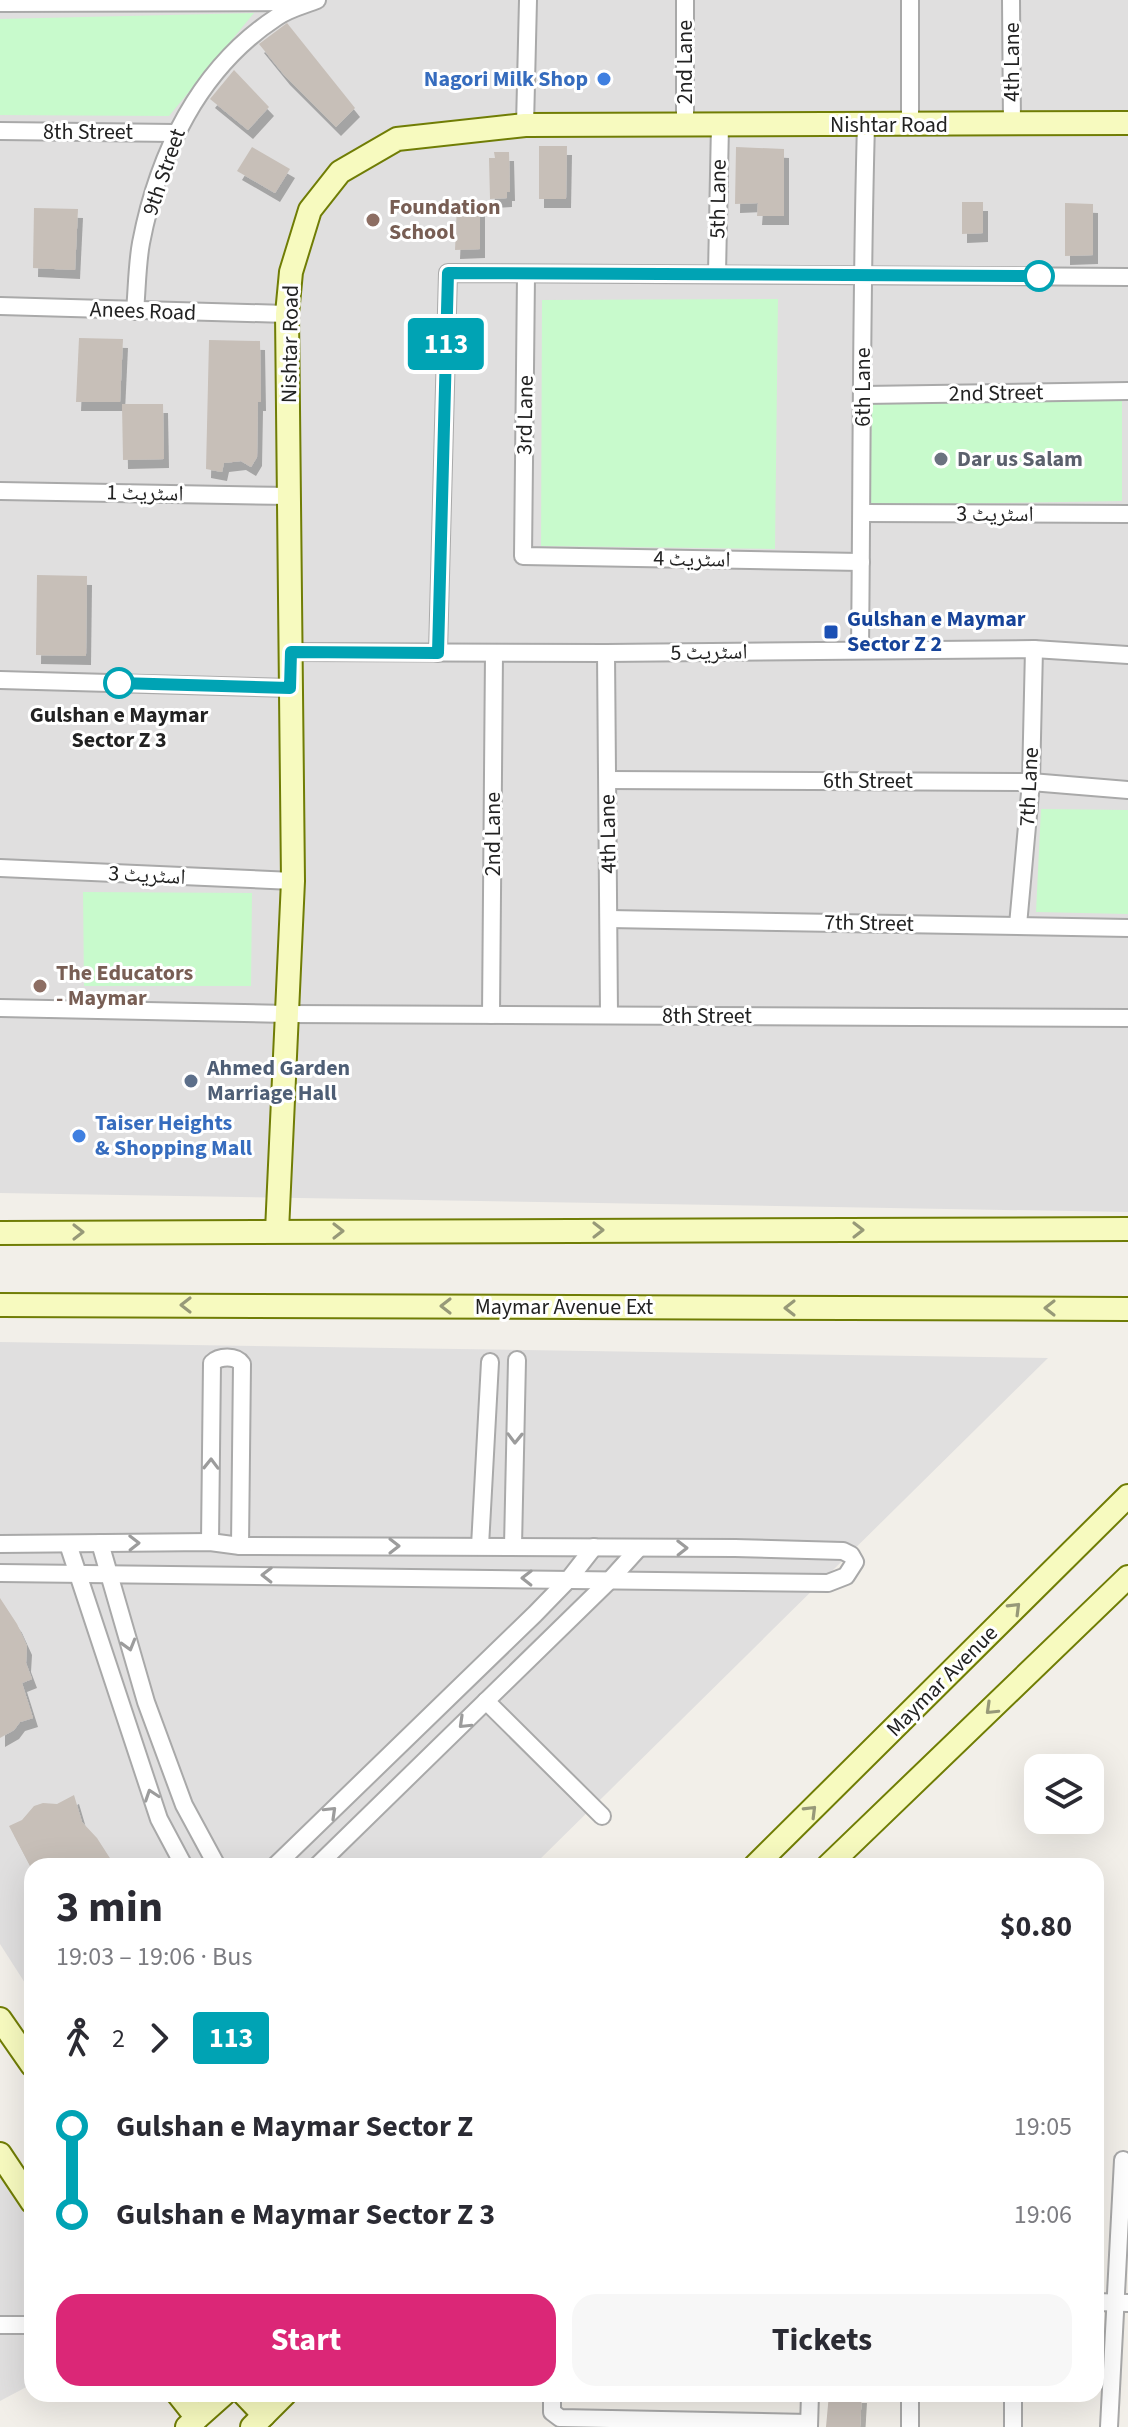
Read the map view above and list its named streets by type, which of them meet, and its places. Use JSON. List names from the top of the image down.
{
  "streets": {
    "main road": ["Nishtar Road", "Maymar Avenue Ext", "Maymar Avenue"],
    "street": [
      "2nd Lane",
      "4th Lane",
      "8th Street",
      "9th Street",
      "5th Lane",
      "Anees Road",
      "6th Lane",
      "2nd Street",
      "3rd Lane",
      "اسٹریٹ 1",
      "اسٹریٹ 3",
      "اسٹریٹ 4",
      "اسٹریٹ 5",
      "6th Street",
      "7th Lane",
      "7th Street"
    ]
  },
  "crossings": [
    ["2nd Lane", "Nishtar Road"],
    ["2nd Lane", "8th Street"],
    ["2nd Lane", "اسٹریٹ 5"],
    ["4th Lane", "Nishtar Road"],
    ["4th Lane", "8th Street"],
    ["4th Lane", "اسٹریٹ 5"],
    ["4th Lane", "6th Street"],
    ["4th Lane", "7th Street"],
    ["Nishtar Road", "8th Street"],
    ["Nishtar Road", "5th Lane"],
    ["Nishtar Road", "Anees Road"],
    ["Nishtar Road", "6th Lane"],
    ["Nishtar Road", "اسٹریٹ 1"],
    ["Nishtar Road", "اسٹریٹ 3"],
    ["Nishtar Road", "اسٹریٹ 5"],
    ["8th Street", "9th Street"],
    ["9th Street", "Anees Road"],
    ["6th Lane", "2nd Street"],
    ["6th Lane", "اسٹریٹ 3"],
    ["6th Lane", "اسٹریٹ 4"],
    ["6th Lane", "اسٹریٹ 5"],
    ["3rd Lane", "اسٹریٹ 4"],
    ["اسٹریٹ 5", "7th Lane"],
    ["6th Street", "7th Lane"],
    ["7th Lane", "7th Street"]
  ],
  "places": {
    "other": [
      "Nagori Milk Shop",
      "Foundation School",
      "Dar us Salam",
      "Gulshan e Maymar Sector Z 3",
      "The Educators - Maymar",
      "Ahmed Garden Marriage Hall",
      "Taiser Heights & Shopping Mall"
    ],
    "transit": ["Gulshan e Maymar Sector Z 2"]
  },
  "lines": ["bus line 113"],
  "page": {
    "on_map": "113",
    "heading": ["3 min", "19:03 – 19:06 · Bus", "$0.80"],
    "legs": ["2", "113"],
    "list": [
      {
        "name": "Gulshan e Maymar Sector Z",
        "value": "19:05"
      },
      {
        "name": "Gulshan e Maymar Sector Z 3",
        "value": "19:06"
      }
    ],
    "buttons": ["Start", "Tickets"]
  }
}
